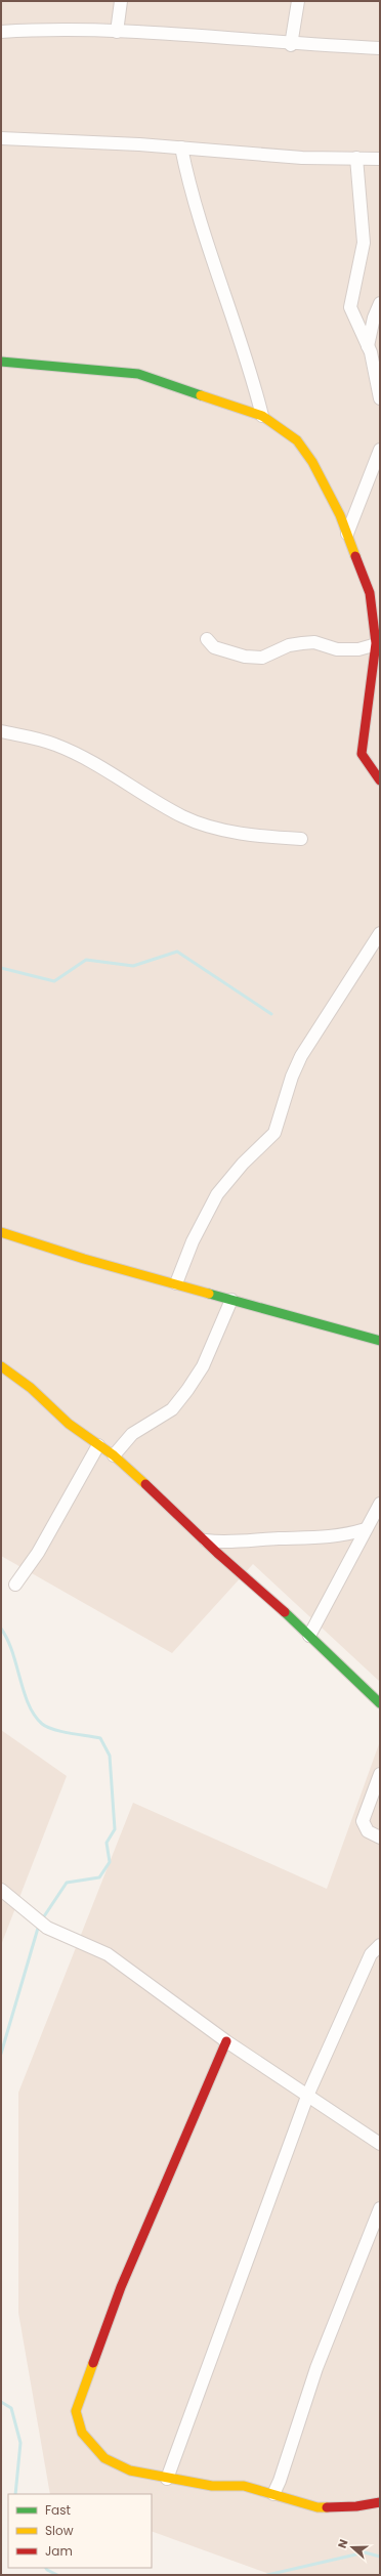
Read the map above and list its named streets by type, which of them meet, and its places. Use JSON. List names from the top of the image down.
{
  "legend": ["Fast", "Slow", "Jam"],
  "north": "left"
}
